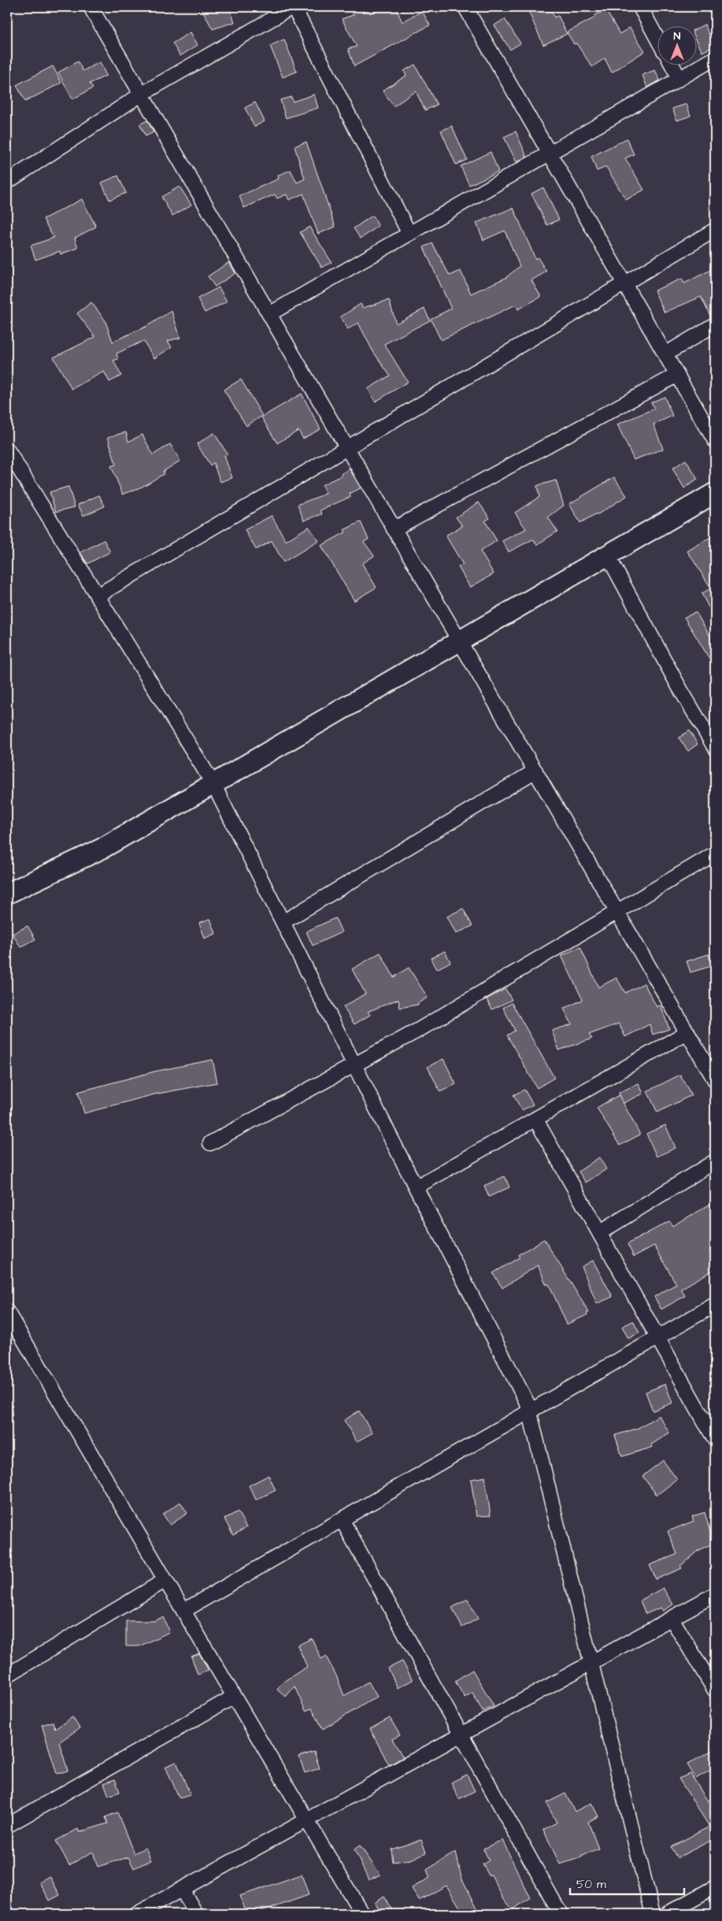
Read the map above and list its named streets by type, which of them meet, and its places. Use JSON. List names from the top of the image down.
{
  "scale_bar": "50 m",
  "north": "top"
}
